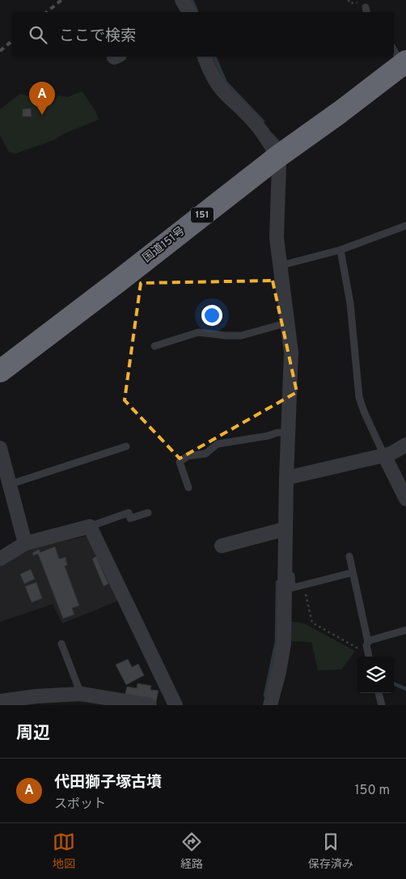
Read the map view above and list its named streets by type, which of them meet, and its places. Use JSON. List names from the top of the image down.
{
  "streets": {
    "highway": ["151", "国道151号"]
  },
  "page": {
    "search": "ここで検索",
    "pins": "A",
    "heading": "周辺",
    "list": [
      {
        "mark": "A",
        "name": "代田獅子塚古墳",
        "note": "スポット",
        "value": "150 m"
      }
    ],
    "nav": ["地図", "経路", "保存済み"]
  }
}
